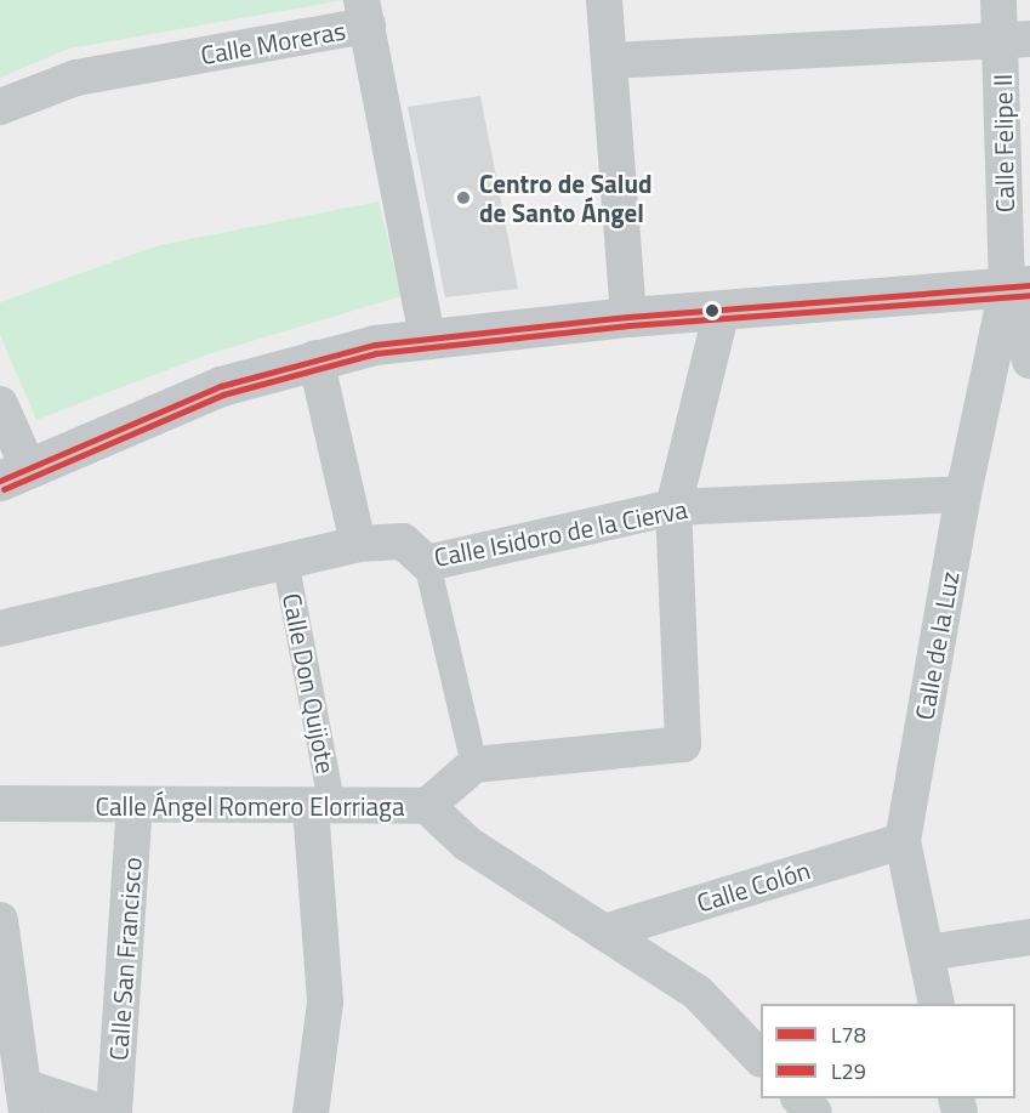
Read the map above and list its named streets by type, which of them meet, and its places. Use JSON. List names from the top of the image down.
{
  "streets": {
    "street": [
      "Calle Moreras",
      "Calle Felipe II",
      "Calle Isidoro de la Cierva",
      "Calle de la Luz",
      "Calle Don Quijote",
      "Calle Ángel Romero Elorriaga",
      "Calle Colón",
      "Calle San Francisco"
    ]
  },
  "crossings": [
    ["Calle Felipe II", "Calle de la Luz"],
    ["Calle Isidoro de la Cierva", "Calle de la Luz"],
    ["Calle Isidoro de la Cierva", "Calle Don Quijote"],
    ["Calle de la Luz", "Calle Colón"],
    ["Calle Don Quijote", "Calle Ángel Romero Elorriaga"],
    ["Calle Ángel Romero Elorriaga", "Calle Colón"],
    ["Calle Ángel Romero Elorriaga", "Calle San Francisco"]
  ],
  "places": ["Centro de Salud de Santo Ángel"],
  "lines": ["transit line L78", "transit line L29"],
  "legend": ["L78", "L29"]
}
